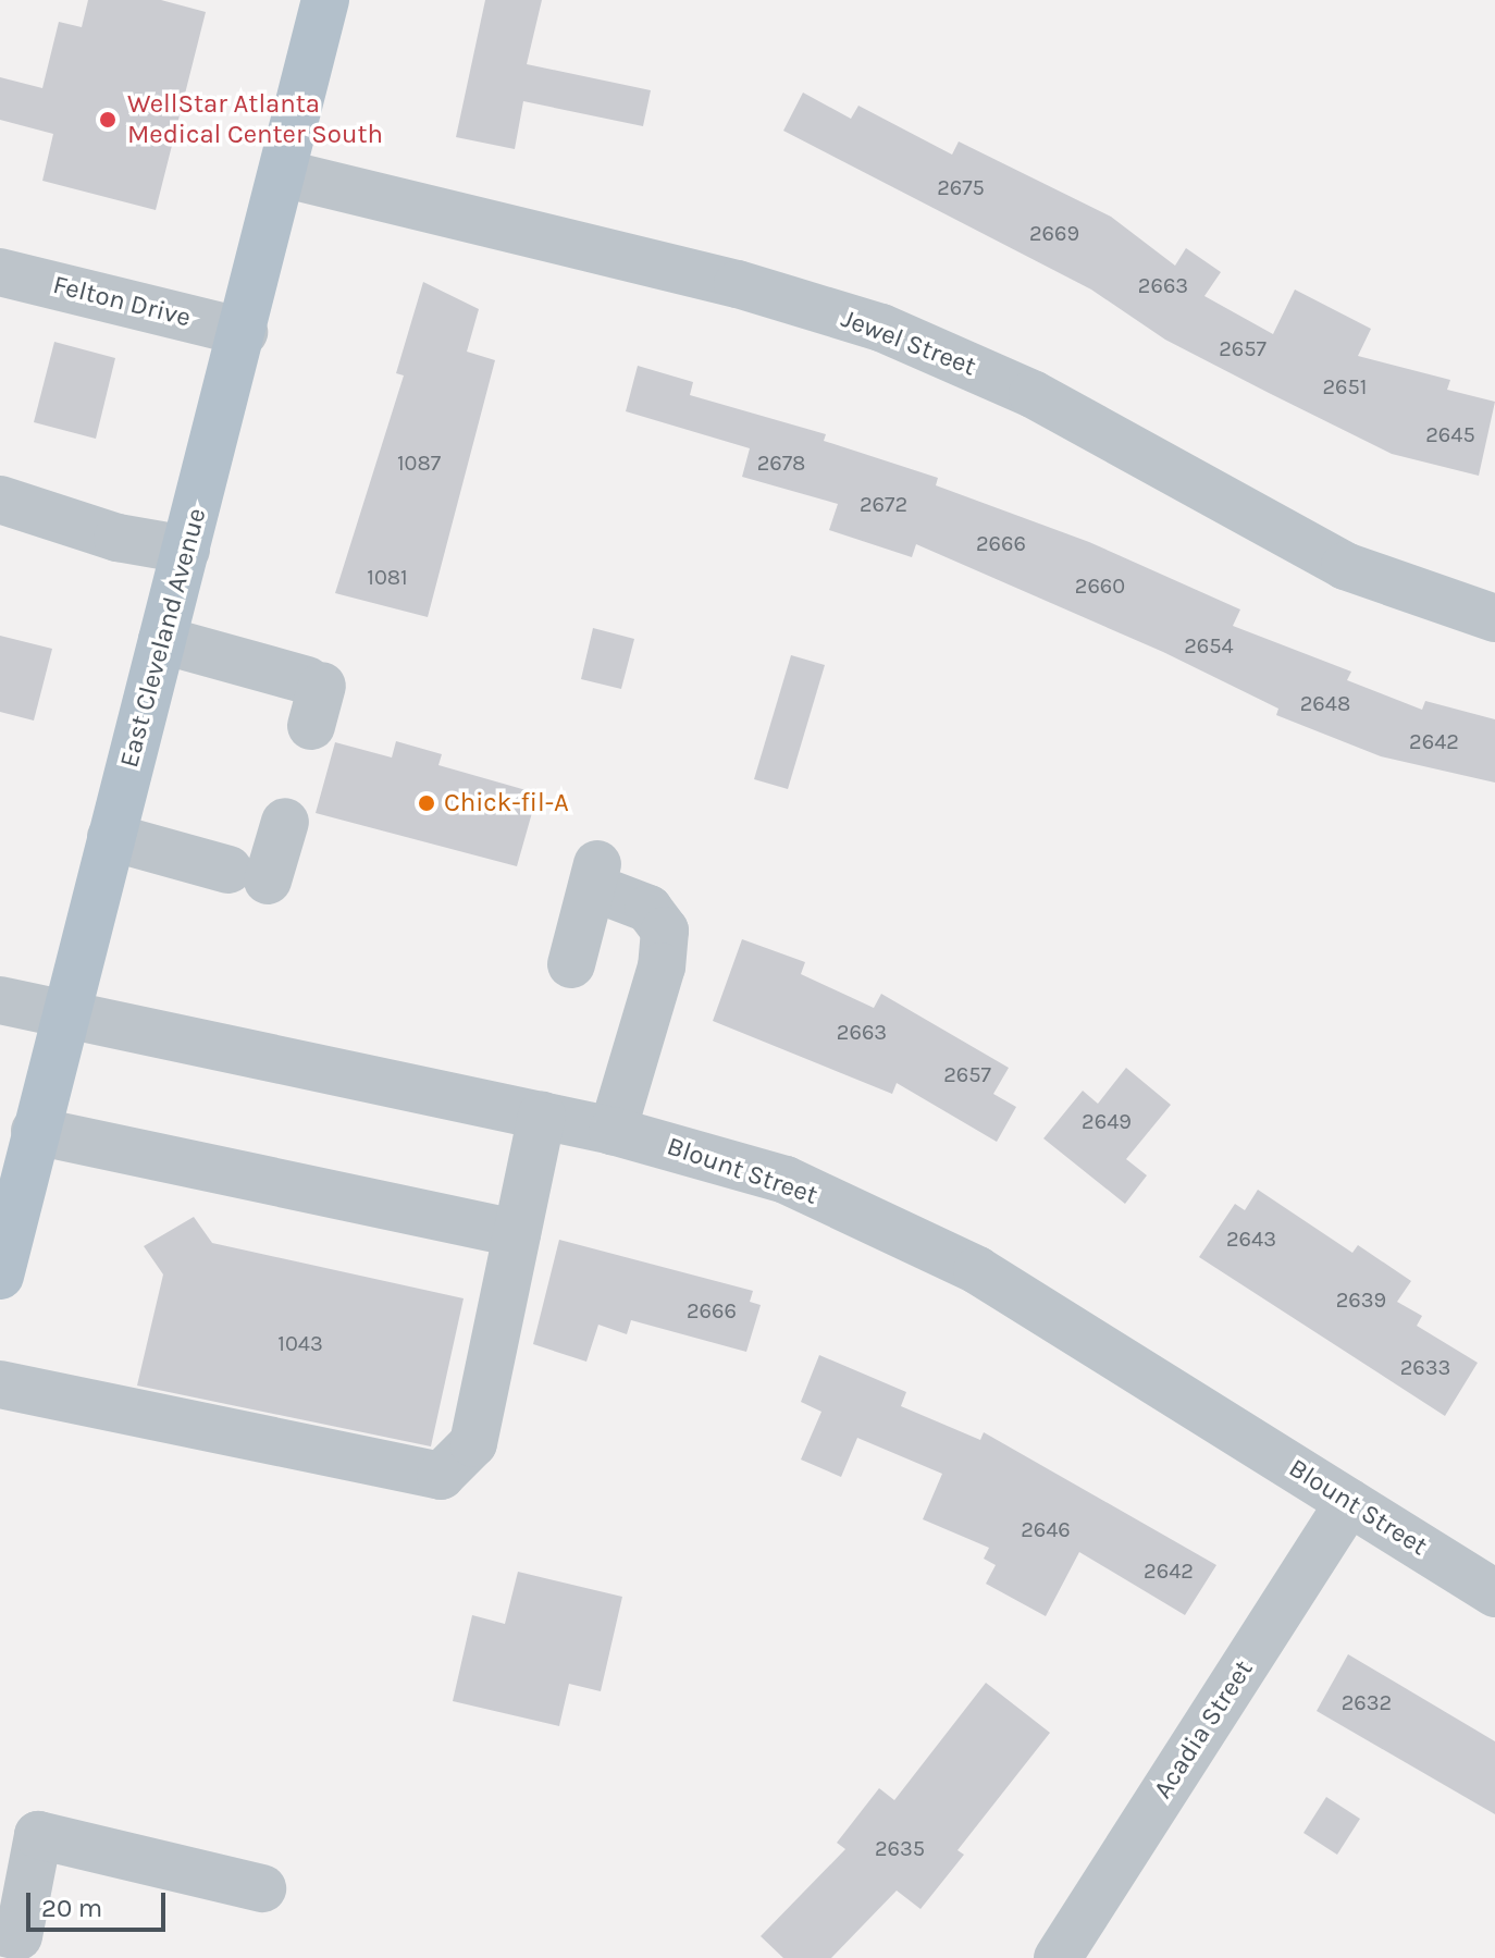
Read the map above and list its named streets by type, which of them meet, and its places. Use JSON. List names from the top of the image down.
{
  "streets": {
    "main road": ["East Cleveland Avenue"],
    "street": [
      "Felton Drive",
      "Jewel Street",
      "Blount Street",
      "Acadia Street"
    ]
  },
  "crossings": [
    ["Felton Drive", "East Cleveland Avenue"],
    ["Jewel Street", "East Cleveland Avenue"],
    ["East Cleveland Avenue", "Blount Street"],
    ["Blount Street", "Acadia Street"]
  ],
  "places": ["WellStar Atlanta Medical Center South", "Chick-fil-A"],
  "house_numbers": [
    "2675",
    "2669",
    "2663",
    "2657",
    "2651",
    "2645",
    "1087",
    "2678",
    "2672",
    "2666",
    "1081",
    "2660",
    "2654",
    "2648",
    "2642",
    "2663",
    "2657",
    "2649",
    "2643",
    "2639",
    "2666",
    "1043",
    "2633",
    "2646",
    "2642",
    "2632",
    "2635"
  ],
  "scale_bar": "20 m"
}
